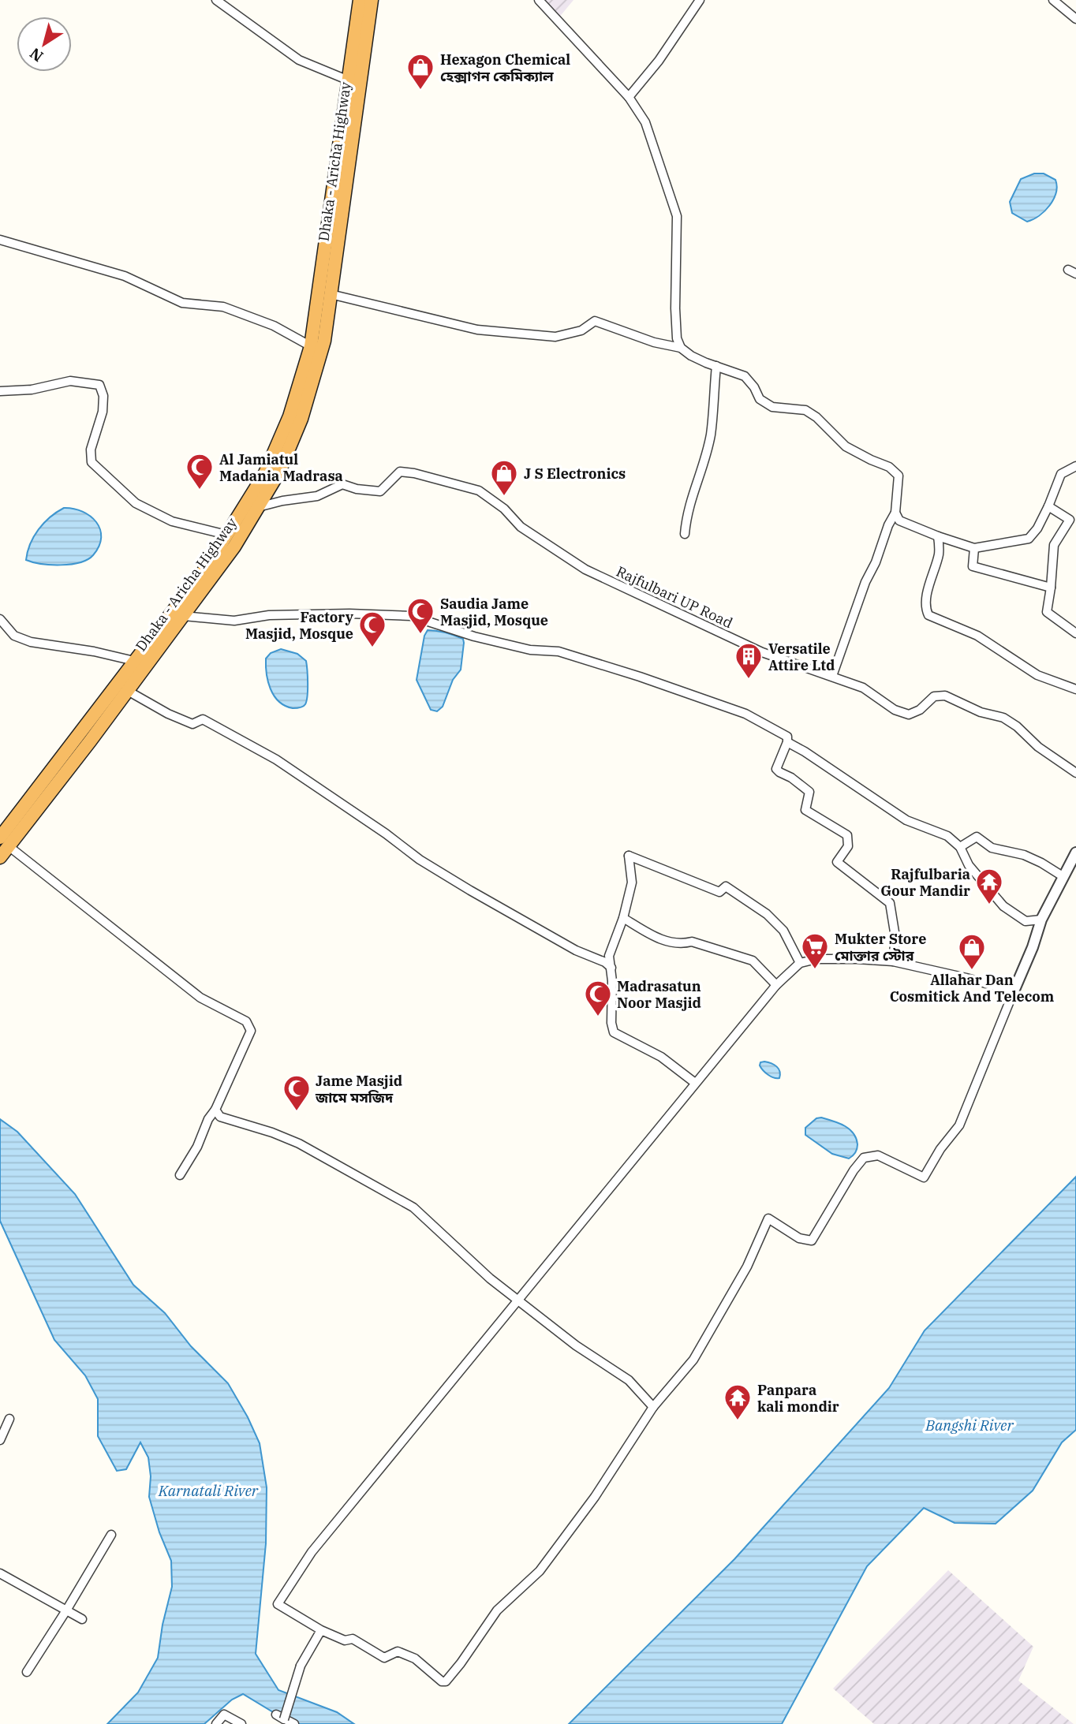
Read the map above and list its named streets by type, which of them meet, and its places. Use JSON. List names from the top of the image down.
{
  "streets": {
    "highway": ["Dhaka - Aricha Highway"],
    "street": ["Rajfulbari UP Road"]
  },
  "crossings": [
    ["Dhaka - Aricha Highway", "Rajfulbari UP Road"]
  ],
  "water": ["Bangshi River", "Karnatali River"],
  "places": {
    "shop": ["Hexagon Chemical হেক্সাগন কেমিক্যাল", "J S Electronics", "Allahar Dan Cosmitick And Telecom"],
    "mosque": [
      "Al Jamiatul Madania Madrasa",
      "Saudia Jame Masjid, Mosque",
      "Factory Masjid, Mosque",
      "Madrasatun Noor Masjid",
      "Jame Masjid জামে মসজিদ"
    ],
    "building": ["Versatile Attire Ltd"],
    "temple": ["Rajfulbaria Gour Mandir", "Panpara kali mondir"],
    "supermarket": ["Mukter Store মোক্তার স্টোর"]
  },
  "north": "bottom left"
}
